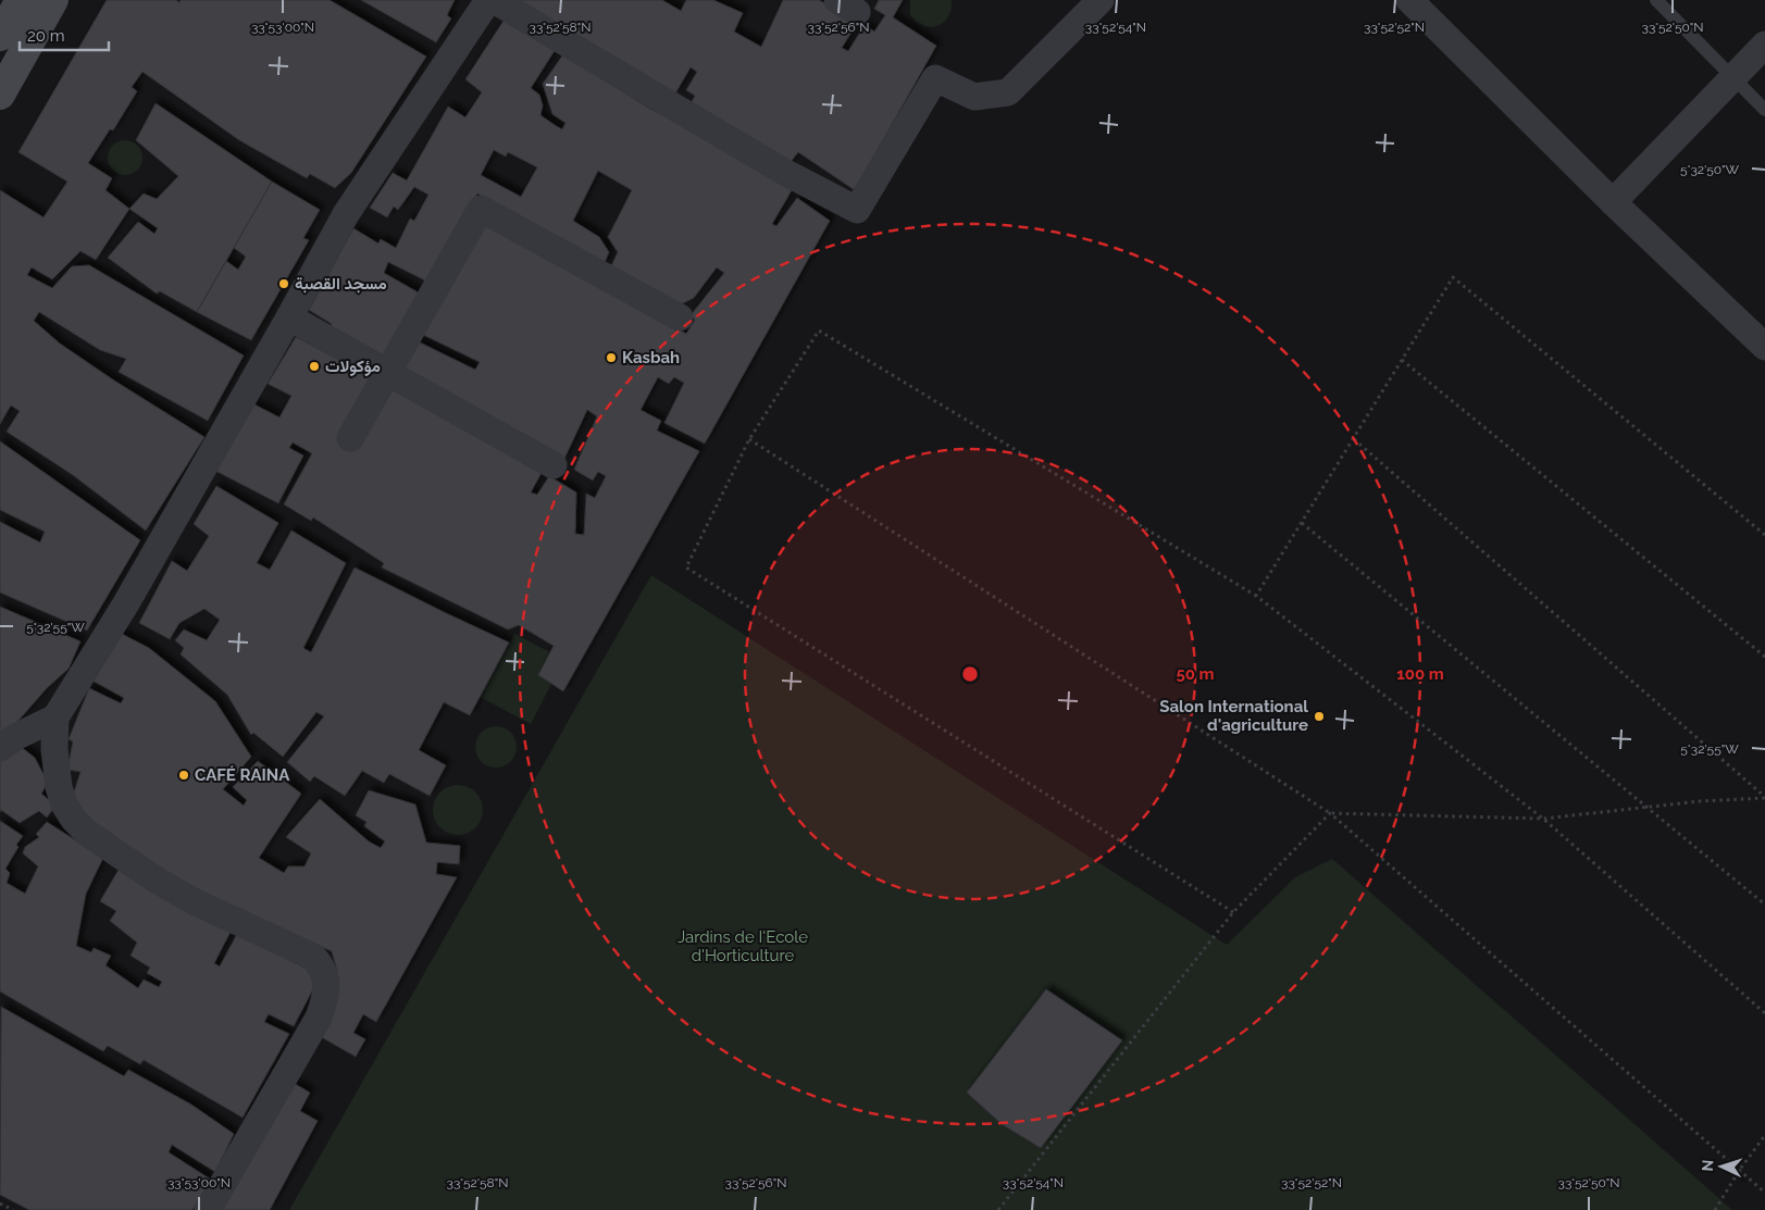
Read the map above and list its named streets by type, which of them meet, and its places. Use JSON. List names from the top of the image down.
{
  "parks": ["Jardins de I'Ecole d'Horticulture"],
  "places": [
    "مسجد القصبة",
    "Kasbah",
    "مؤكولات",
    "Salon International d'agriculture",
    "CAFÉ RAINA"
  ],
  "scale_bar": "20 m",
  "north": "left",
  "coordinates": [
    "33°53'00\"N",
    "33°52'58\"N",
    "33°52'56\"N",
    "33°52'54\"N",
    "33°52'52\"N",
    "33°52'50\"N",
    "5°32'50\"W",
    "5°32'55\"W"
  ],
  "rings": ["50 m", "100 m"]
}
